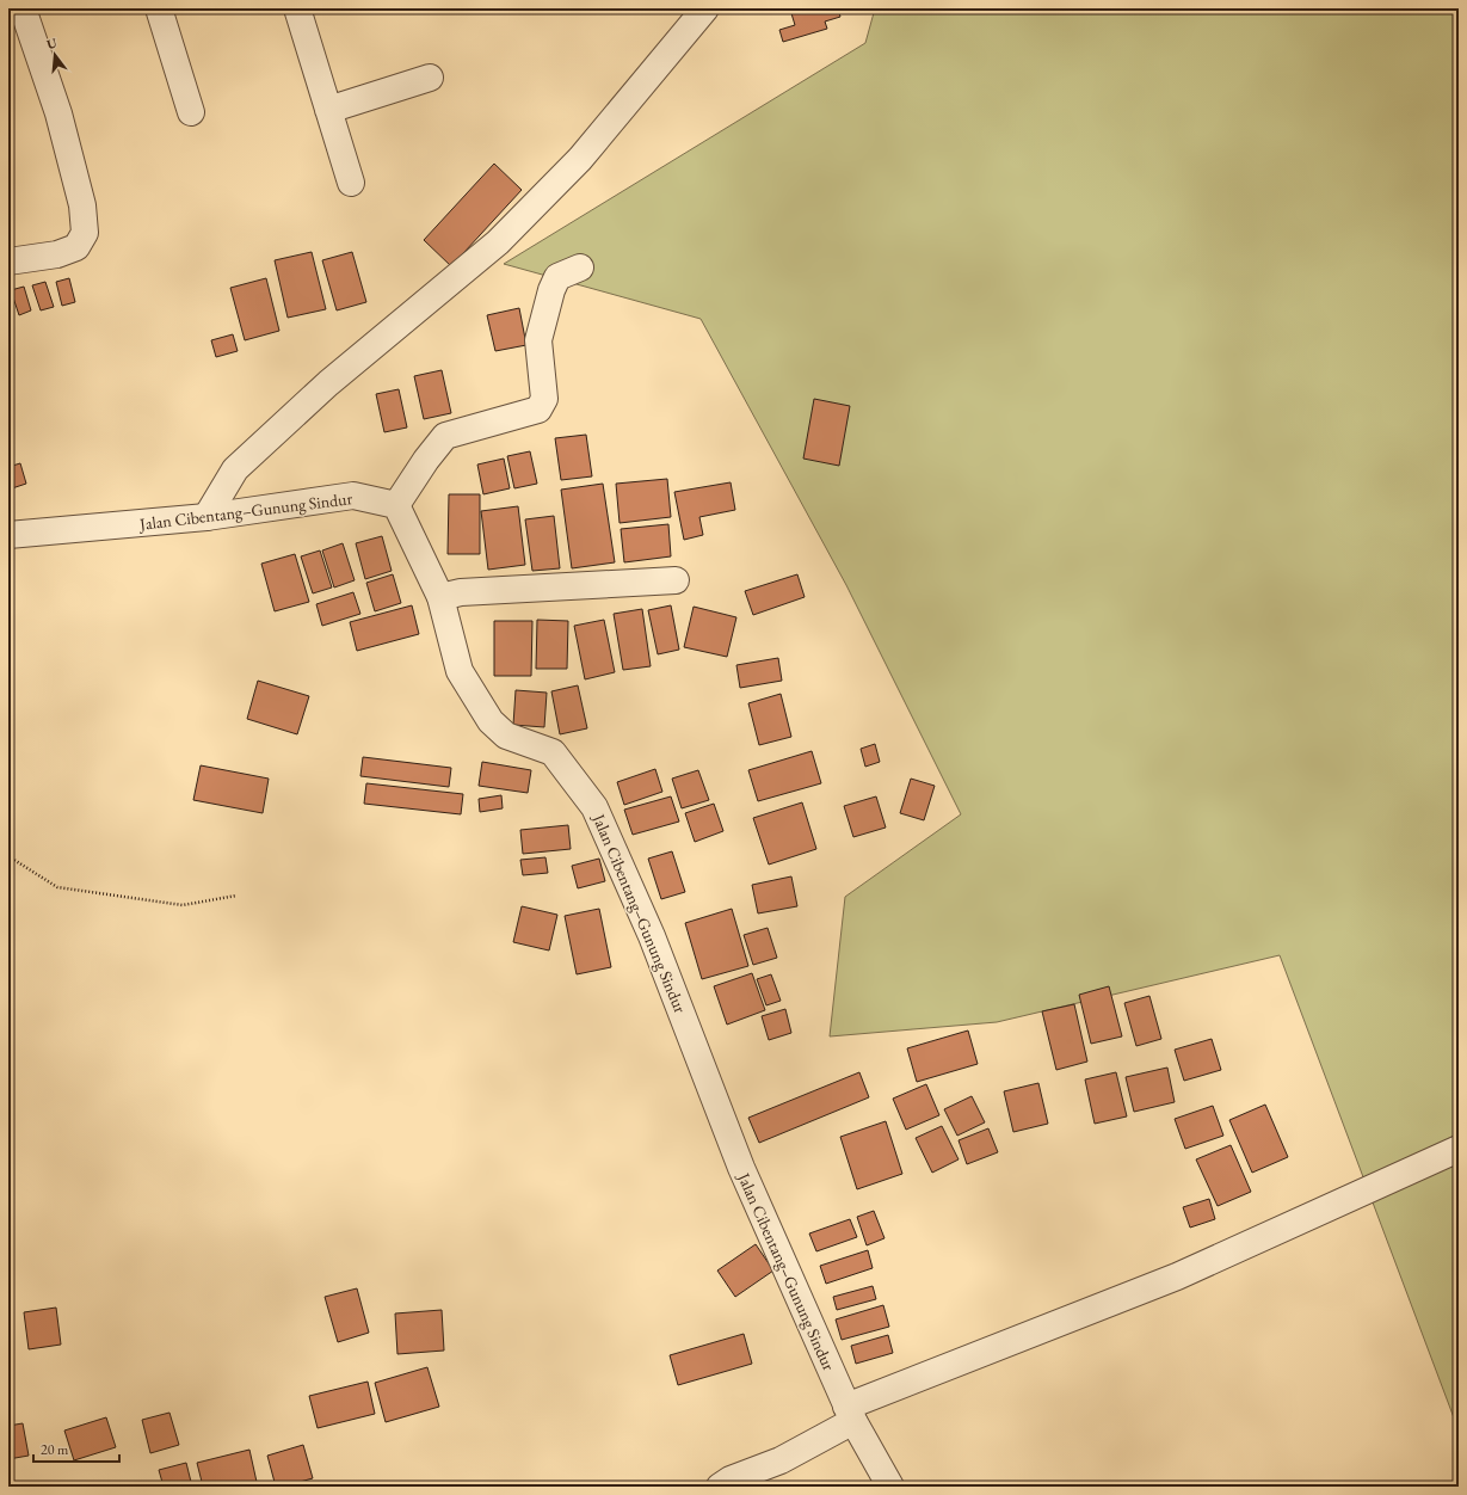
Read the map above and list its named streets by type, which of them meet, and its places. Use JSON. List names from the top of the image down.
{
  "streets": {
    "street": ["Jalan Cibentang–Gunung Sindur"]
  },
  "scale_bar": "20 m",
  "north": "top"
}
